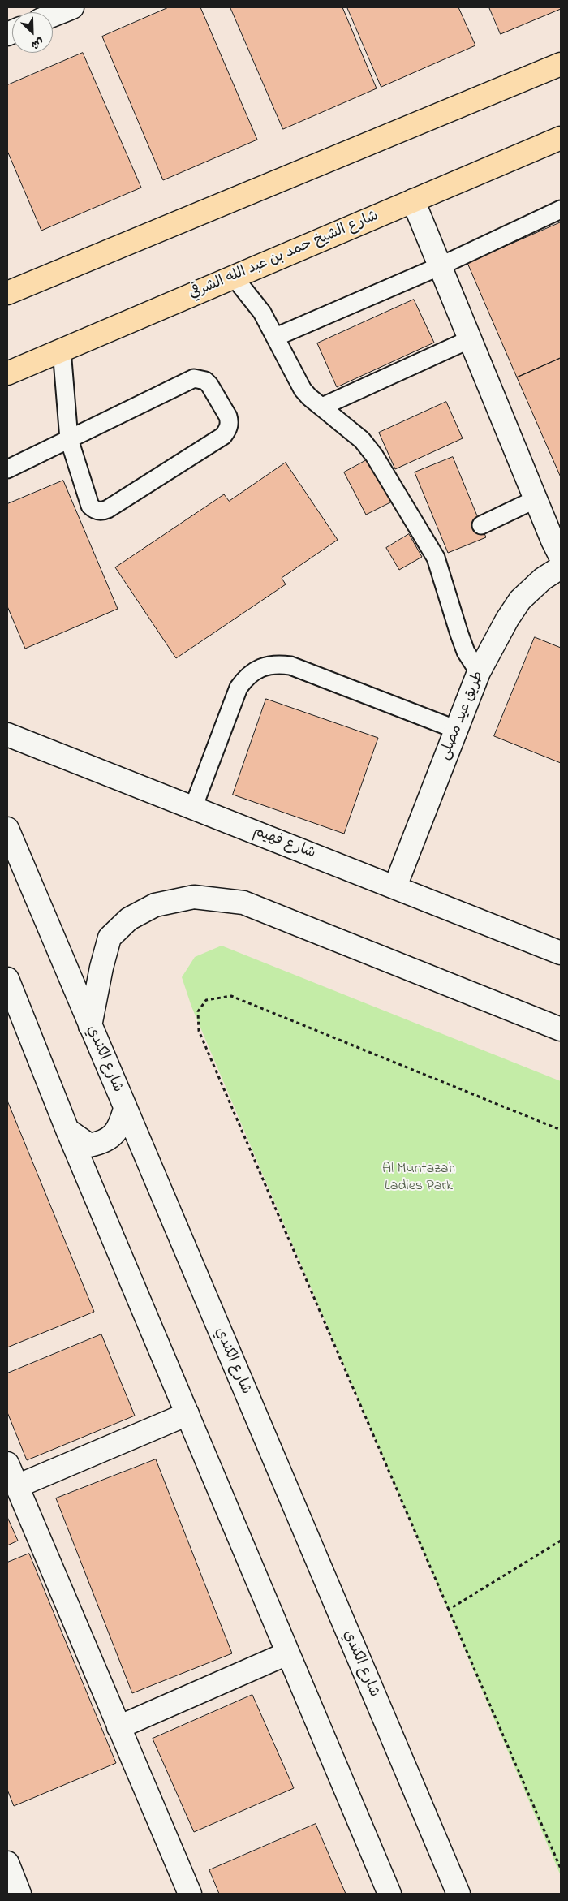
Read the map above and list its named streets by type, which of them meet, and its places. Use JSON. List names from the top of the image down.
{
  "streets": {
    "highway": ["شارع الشيخ حمد بن عبد الله الشرقي"],
    "street": ["طريق عيد مصلى", "شارع فهيم", "شارع الكندي"]
  },
  "crossings": [
    ["طريق عيد مصلى", "شارع فهيم"]
  ],
  "parks": ["Al Muntazah Ladies Park"],
  "north": "bottom right"
}
